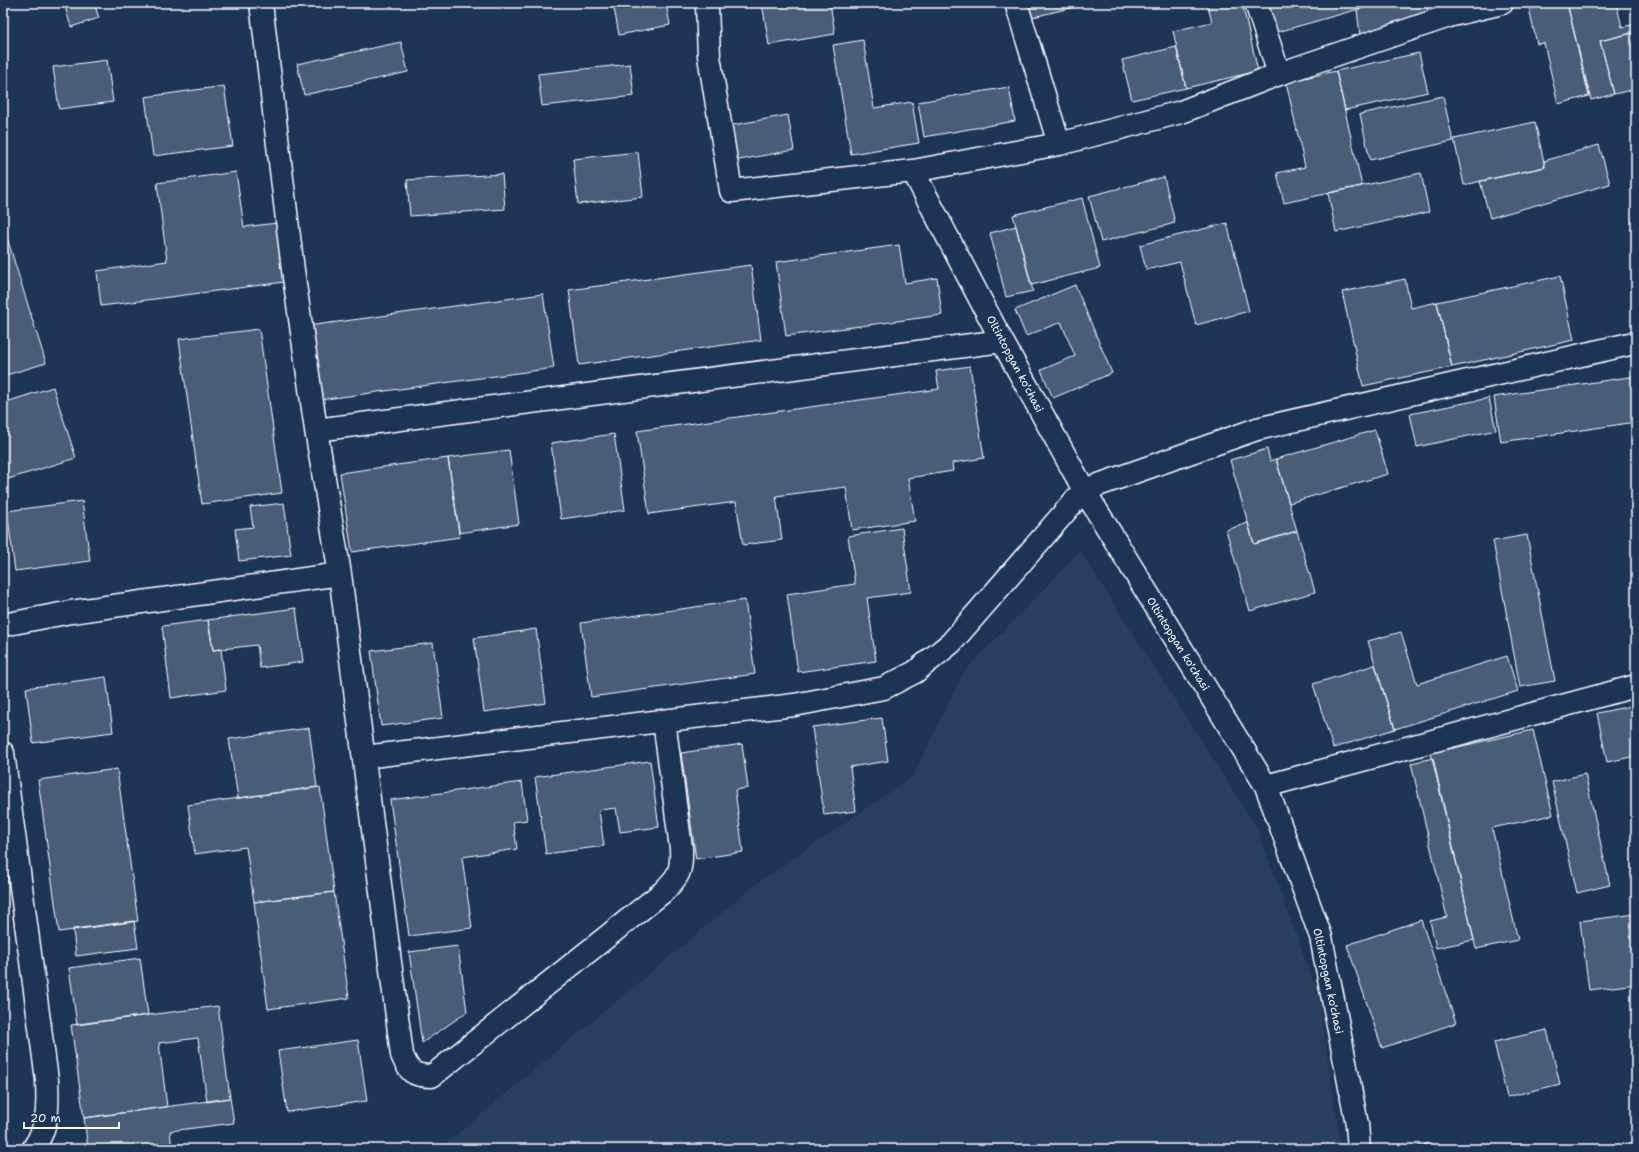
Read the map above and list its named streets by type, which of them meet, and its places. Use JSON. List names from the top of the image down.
{
  "streets": {
    "street": ["Oltintopgan ko'chasi"]
  },
  "scale_bar": "20 m"
}
